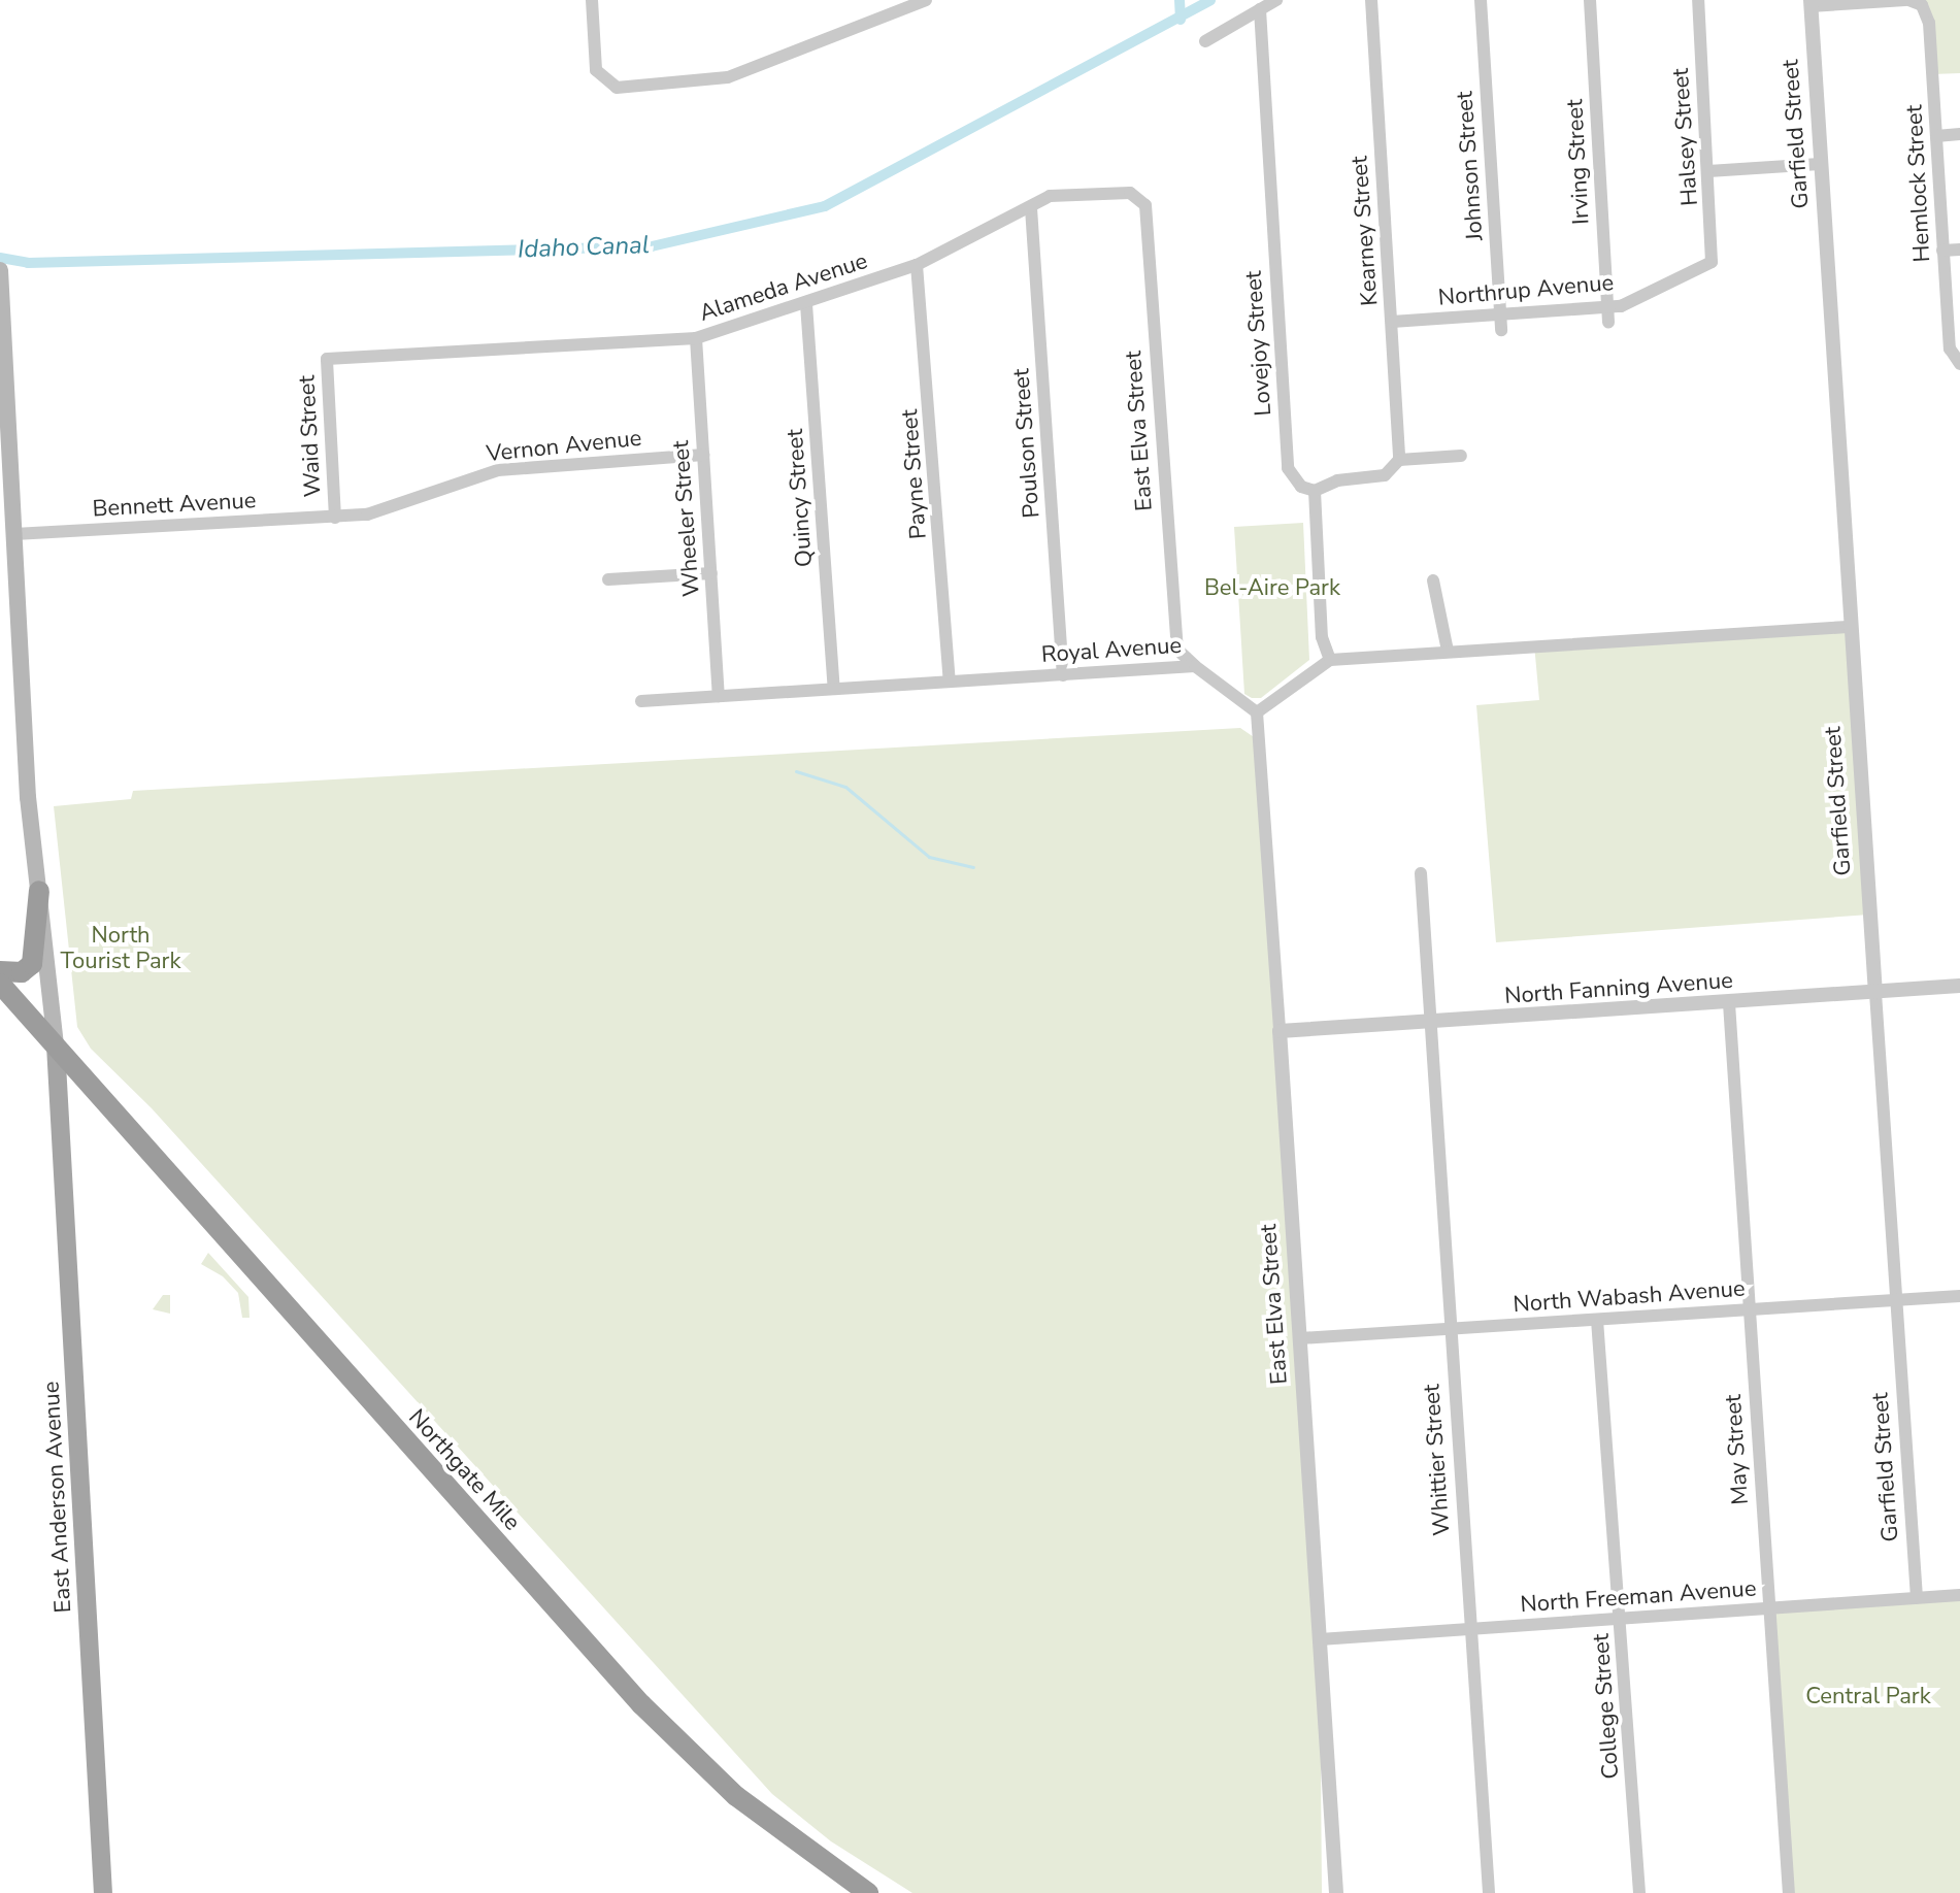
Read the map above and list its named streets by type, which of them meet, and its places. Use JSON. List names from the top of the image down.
{
  "streets": {
    "highway": ["Northgate Mile"],
    "main road": ["East Anderson Avenue"],
    "street": [
      "Garfield Street",
      "Halsey Street",
      "Irving Street",
      "Johnson Street",
      "Hemlock Street",
      "Kearney Street",
      "Alameda Avenue",
      "Northrup Avenue",
      "Lovejoy Street",
      "East Elva Street",
      "Waid Street",
      "Poulson Street",
      "Vernon Avenue",
      "Payne Street",
      "Quincy Street",
      "Bennett Avenue",
      "Wheeler Street",
      "Royal Avenue",
      "North Fanning Avenue",
      "North Wabash Avenue",
      "May Street",
      "Whittier Street",
      "North Freeman Avenue",
      "College Street"
    ]
  },
  "crossings": [
    ["Garfield Street", "North Fanning Avenue"],
    ["Garfield Street", "North Wabash Avenue"],
    ["Garfield Street", "North Freeman Avenue"],
    ["Halsey Street", "Northrup Avenue"],
    ["Irving Street", "Northrup Avenue"],
    ["Johnson Street", "Northrup Avenue"],
    ["Kearney Street", "Northrup Avenue"],
    ["Alameda Avenue", "East Elva Street"],
    ["Alameda Avenue", "Waid Street"],
    ["Alameda Avenue", "Poulson Street"],
    ["Alameda Avenue", "Payne Street"],
    ["Alameda Avenue", "Quincy Street"],
    ["Alameda Avenue", "Wheeler Street"],
    ["East Elva Street", "Royal Avenue"],
    ["East Elva Street", "North Fanning Avenue"],
    ["East Elva Street", "North Wabash Avenue"],
    ["East Elva Street", "North Freeman Avenue"],
    ["Waid Street", "Vernon Avenue"],
    ["Waid Street", "Bennett Avenue"],
    ["Poulson Street", "Royal Avenue"],
    ["Vernon Avenue", "Bennett Avenue"],
    ["Vernon Avenue", "Wheeler Street"],
    ["Payne Street", "Royal Avenue"],
    ["Quincy Street", "Royal Avenue"],
    ["Wheeler Street", "Royal Avenue"],
    ["North Fanning Avenue", "May Street"],
    ["North Fanning Avenue", "Whittier Street"],
    ["North Wabash Avenue", "May Street"],
    ["North Wabash Avenue", "Whittier Street"],
    ["North Wabash Avenue", "College Street"],
    ["May Street", "North Freeman Avenue"],
    ["Whittier Street", "North Freeman Avenue"],
    ["Northgate Mile", "East Anderson Avenue"],
    ["North Freeman Avenue", "College Street"]
  ],
  "water": ["Idaho Canal"],
  "parks": ["Bel-Aire Park", "North Tourist Park", "Central Park"]
}
